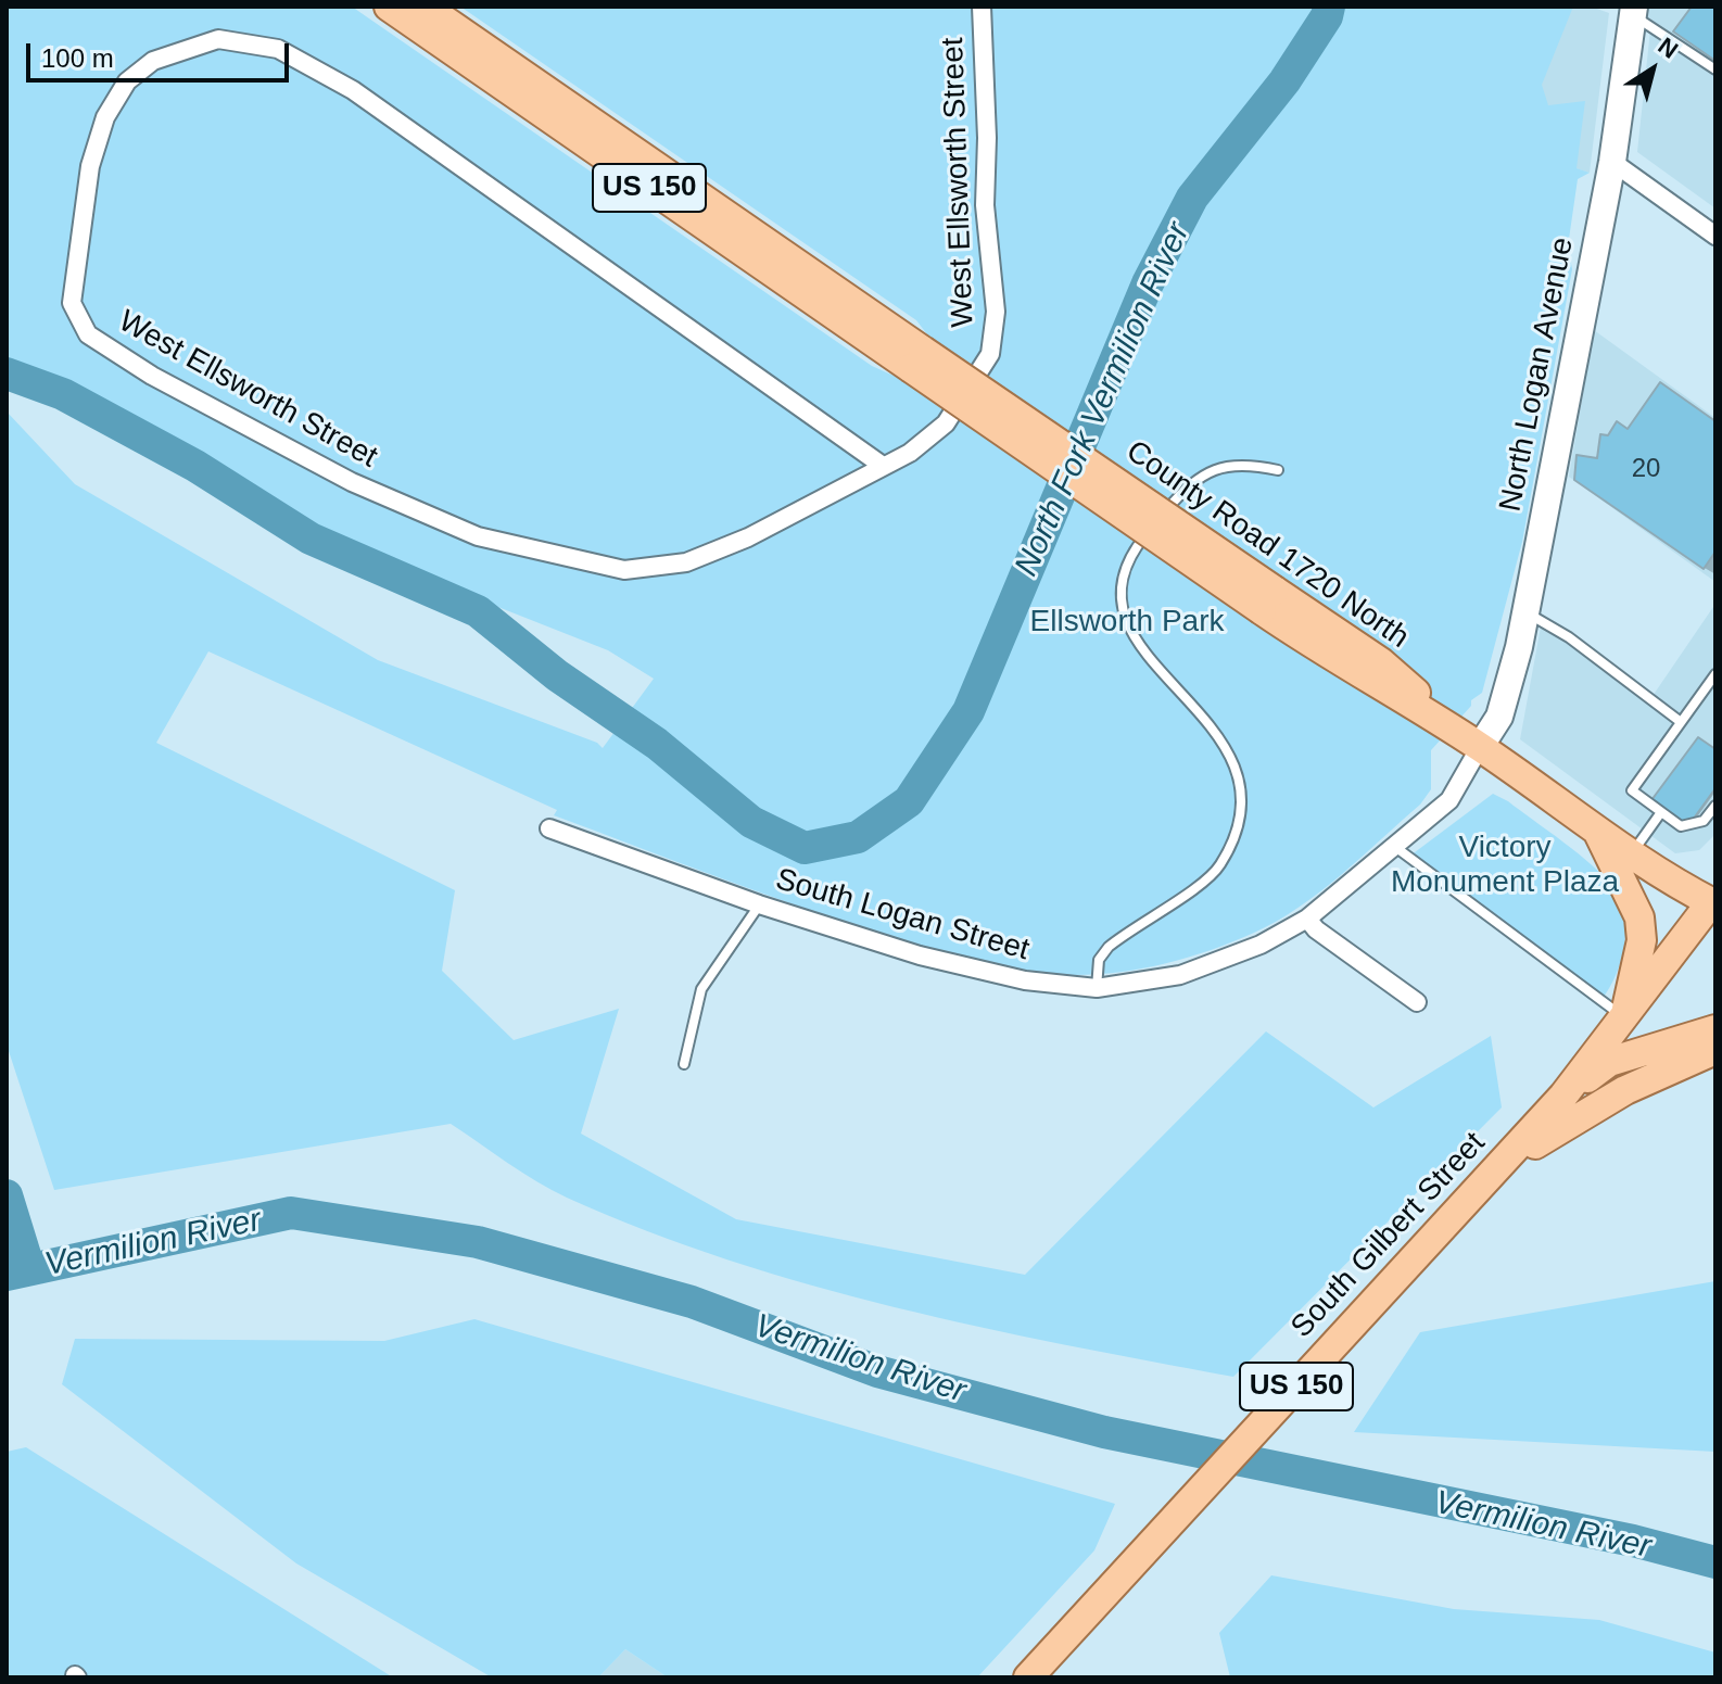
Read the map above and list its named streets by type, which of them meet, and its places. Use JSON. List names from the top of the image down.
{
  "streets": {
    "main road": ["US 150", "County Road 1720 North", "South Gilbert Street"],
    "street": ["West Ellsworth Street", "North Logan Avenue", "South Logan Street"]
  },
  "crossings": [
    ["US 150", "County Road 1720 North"],
    ["North Logan Avenue", "County Road 1720 North"],
    ["North Logan Avenue", "South Logan Street"],
    ["County Road 1720 North", "South Logan Street"],
    ["County Road 1720 North", "South Gilbert Street"]
  ],
  "water": ["North Fork Vermilion River", "Vermilion River"],
  "parks": ["Ellsworth Park", "Victory Monument Plaza"],
  "house_numbers": ["20"],
  "scale_bar": "100 m",
  "north": "top right"
}
